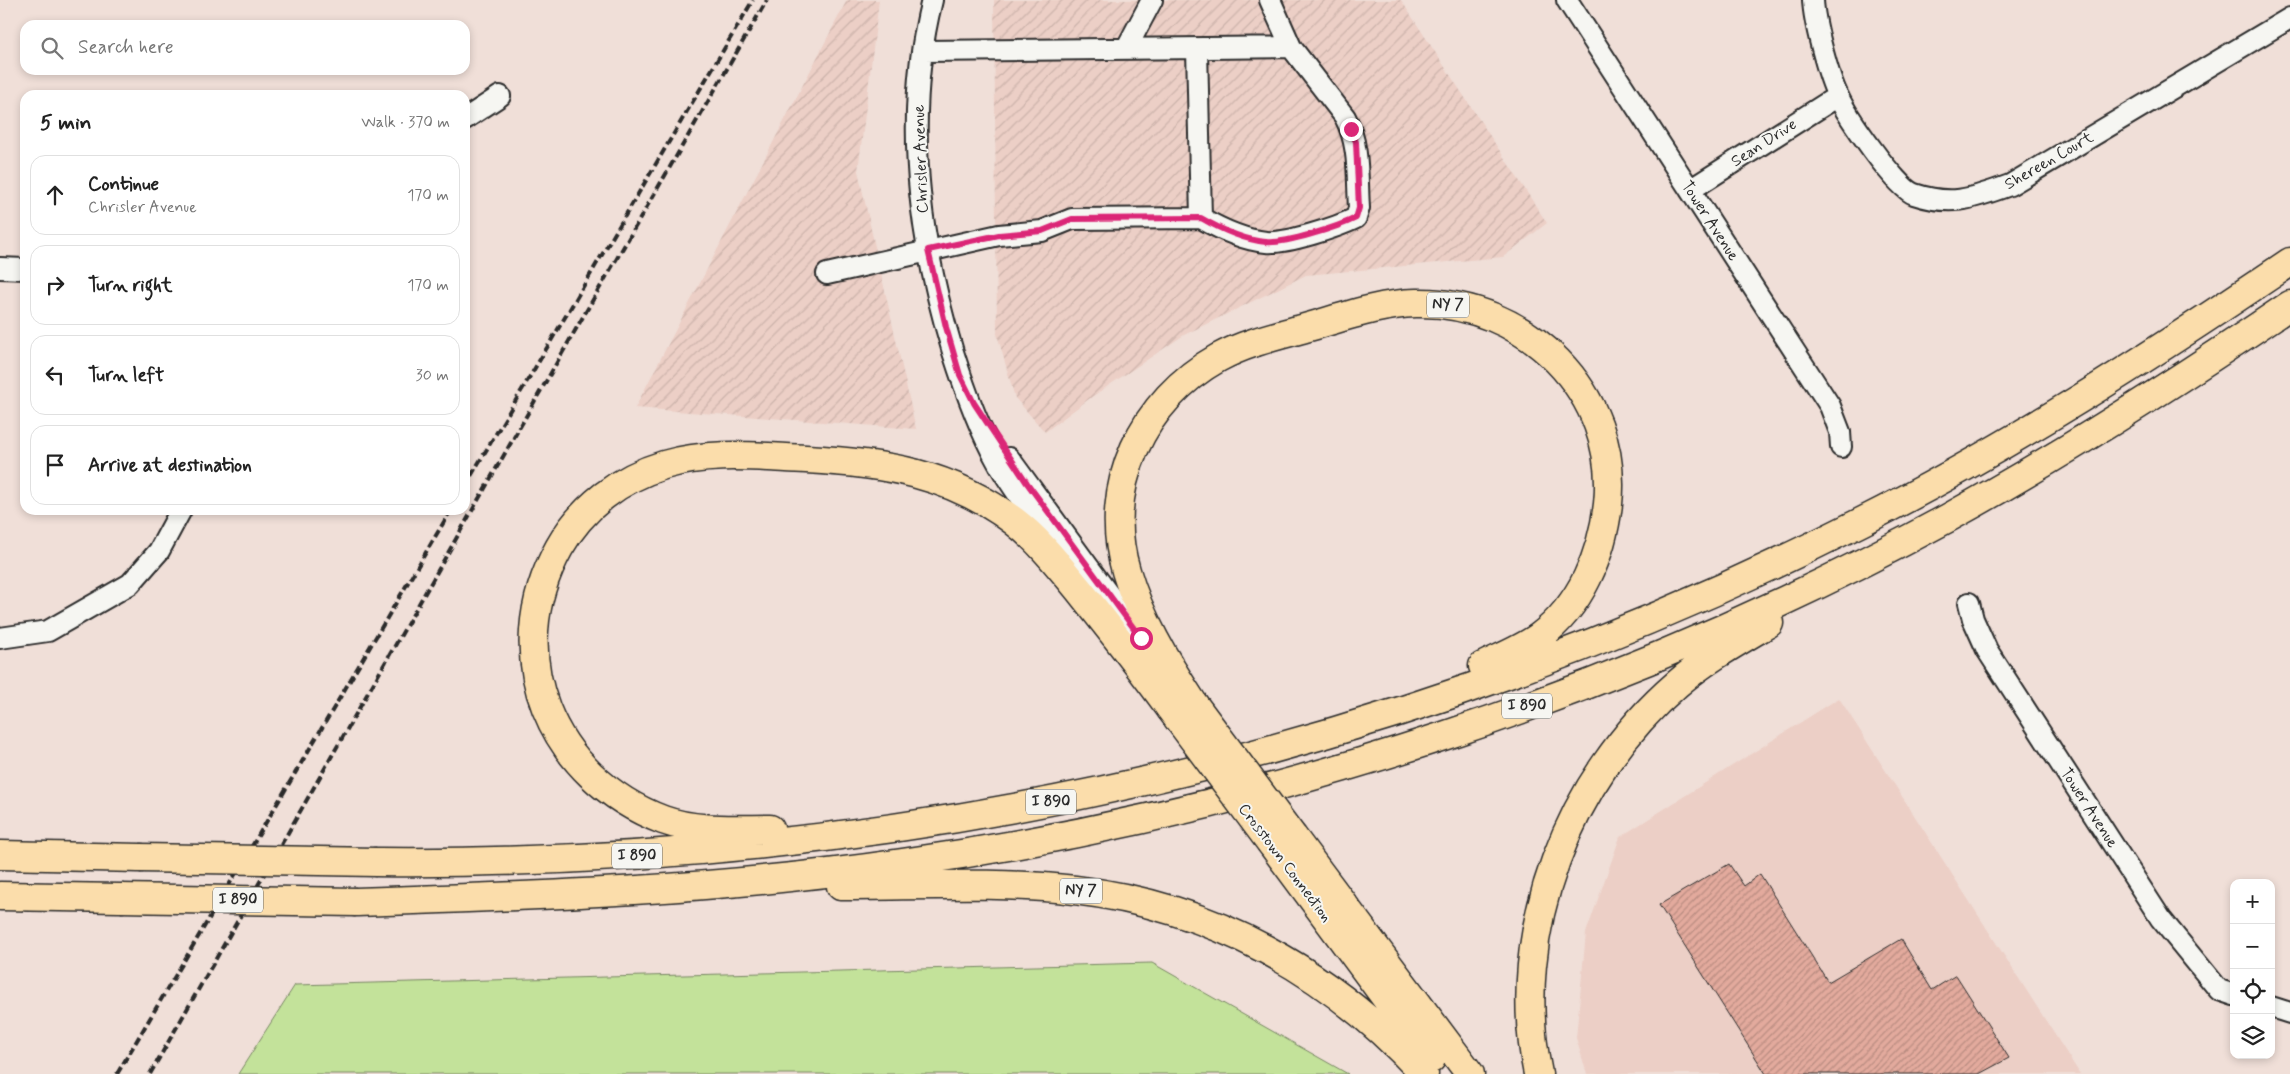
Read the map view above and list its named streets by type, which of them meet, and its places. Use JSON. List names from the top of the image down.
{
  "streets": {
    "highway": ["NY 7", "I 890", "Crosstown Connection"],
    "street": [
      "Sean Drive",
      "Chrisler Avenue",
      "Shereen Court",
      "Tower Avenue"
    ]
  },
  "crossings": [
    ["Sean Drive", "Shereen Court"],
    ["Sean Drive", "Tower Avenue"],
    ["Chrisler Avenue", "NY 7"],
    ["Chrisler Avenue", "Crosstown Connection"],
    ["NY 7", "I 890"],
    ["NY 7", "Crosstown Connection"],
    ["I 890", "Crosstown Connection"]
  ],
  "page": {
    "search": "Search here",
    "heading": ["5 min", "Walk · 370 m"],
    "list": [
      ["Continue", "Chrisler Avenue", "170 m"],
      ["Turn right", "170 m"],
      ["Turn left", "30 m"],
      "Arrive at destination"
    ],
    "map_buttons": ["+", "−"]
  }
}
